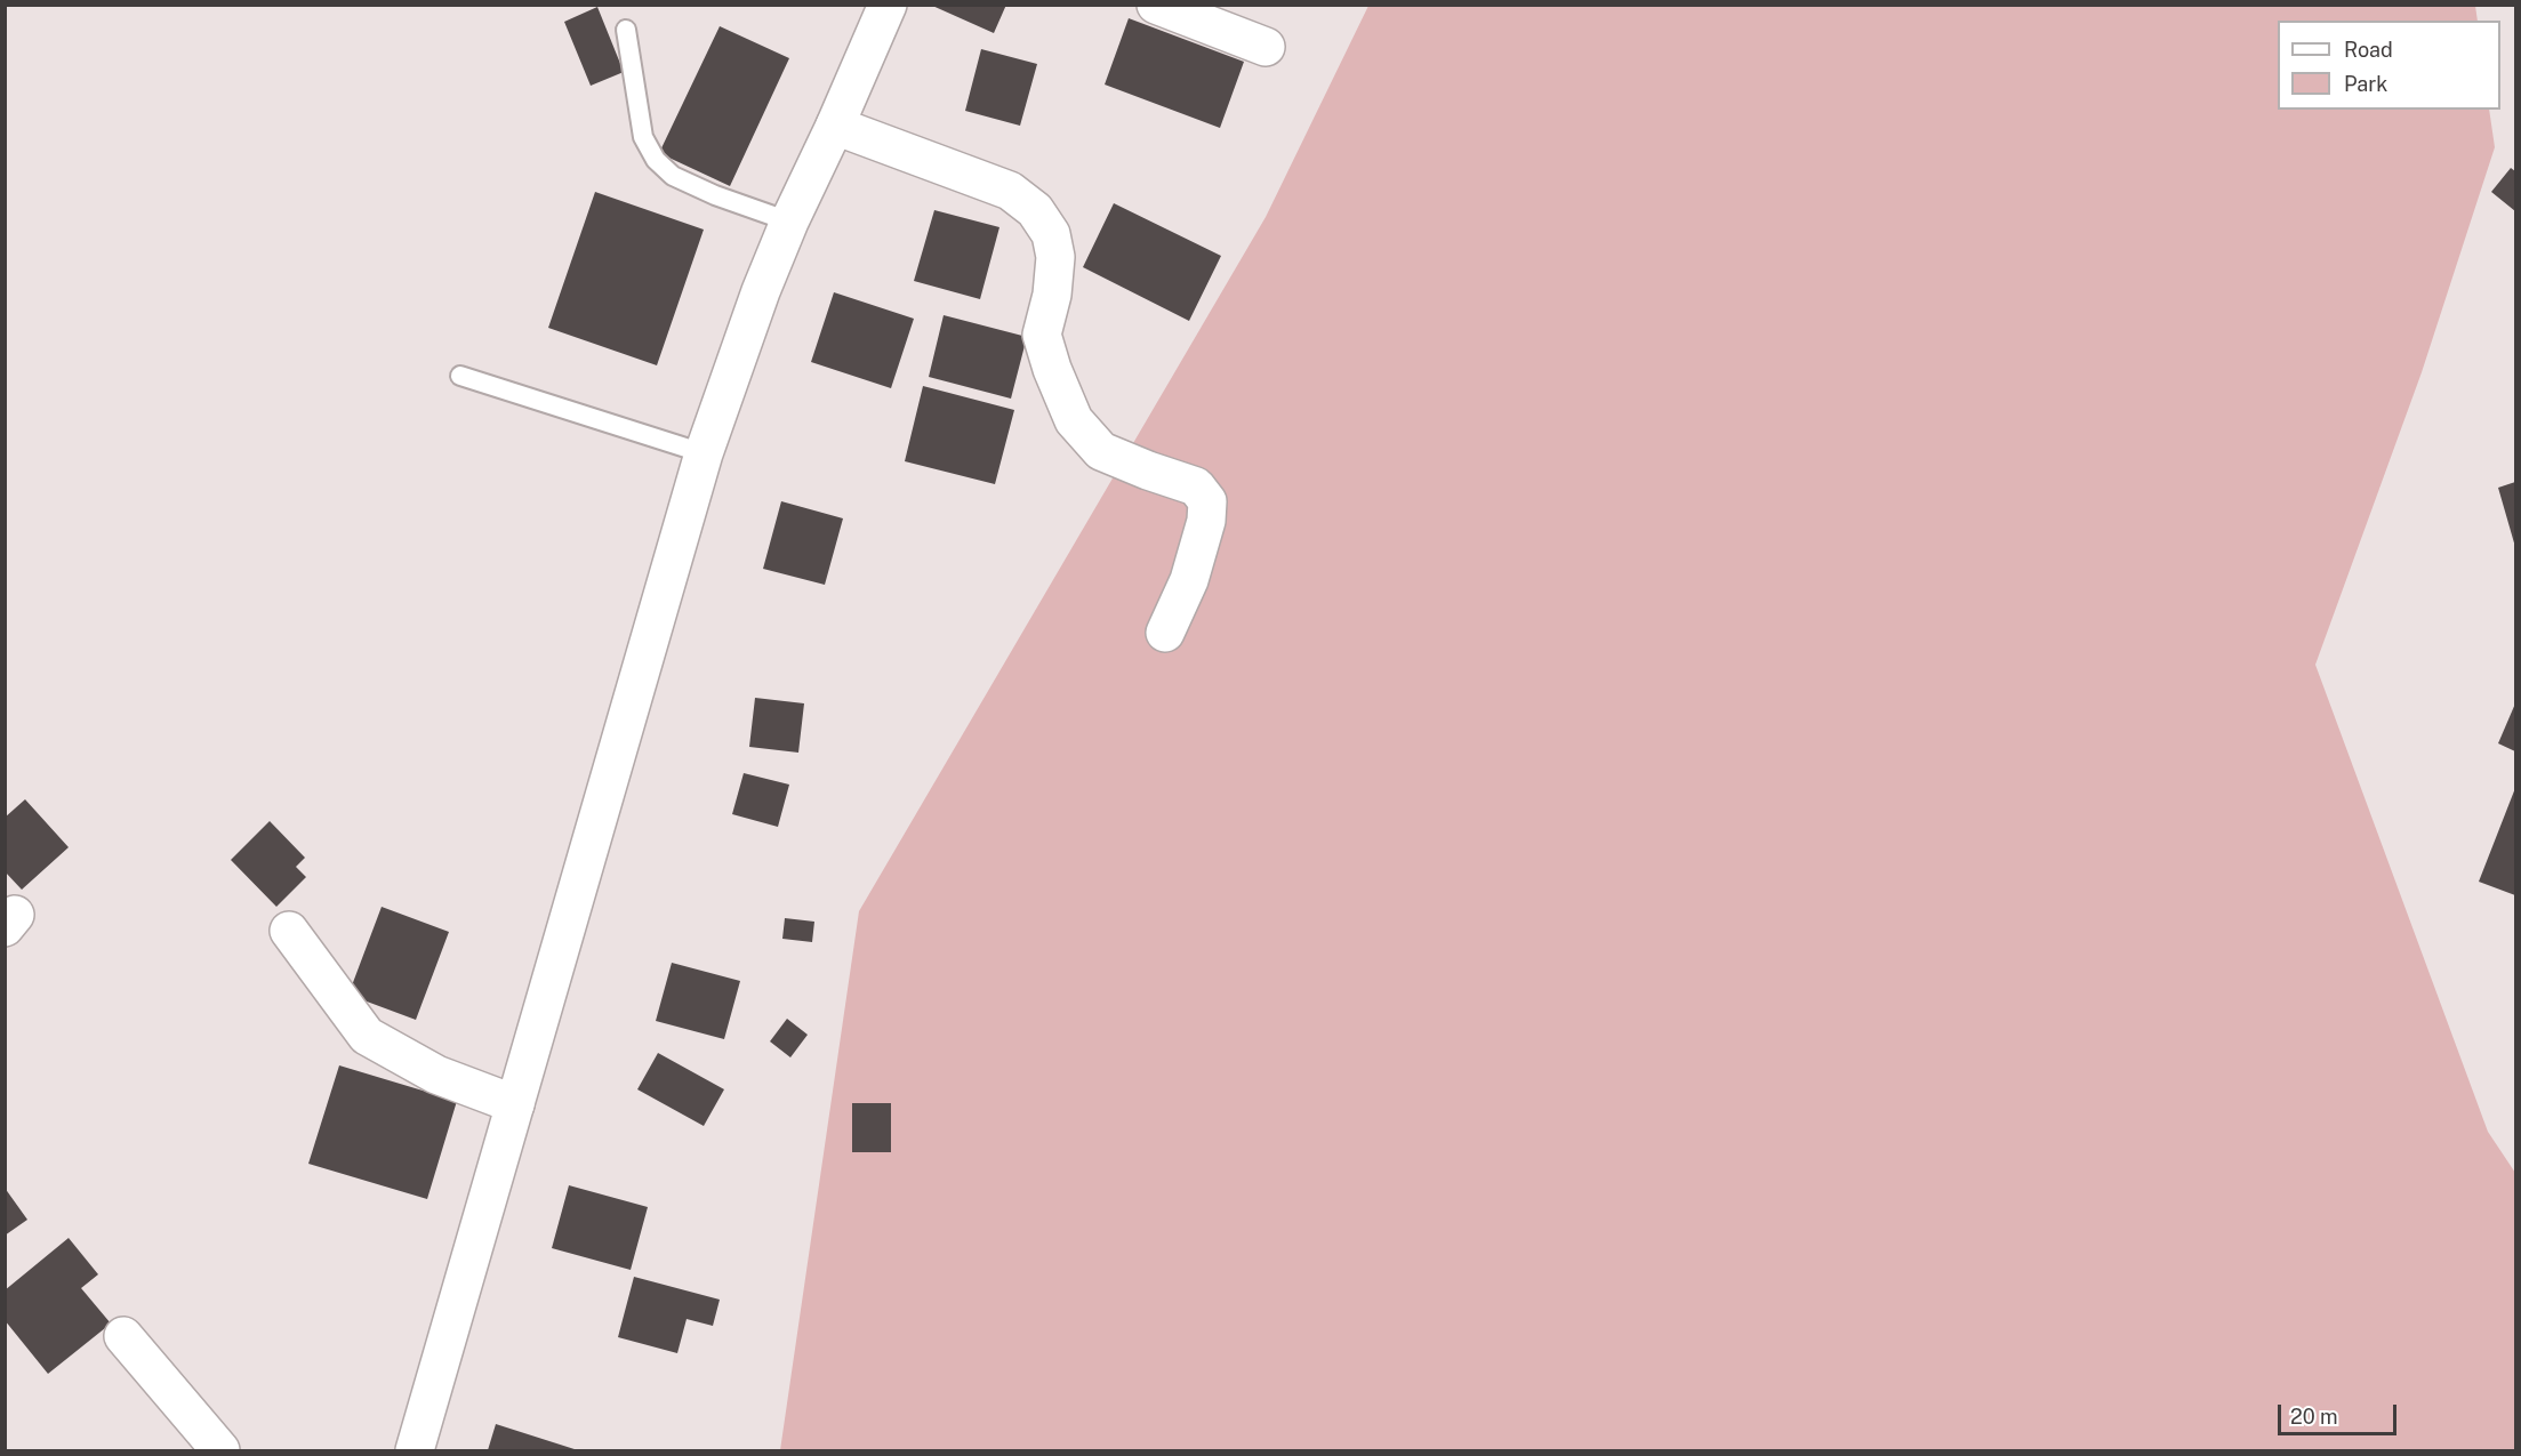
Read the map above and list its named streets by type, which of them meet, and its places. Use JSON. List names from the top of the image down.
{
  "legend": ["Road", "Park"],
  "scale_bar": "20 m"
}
